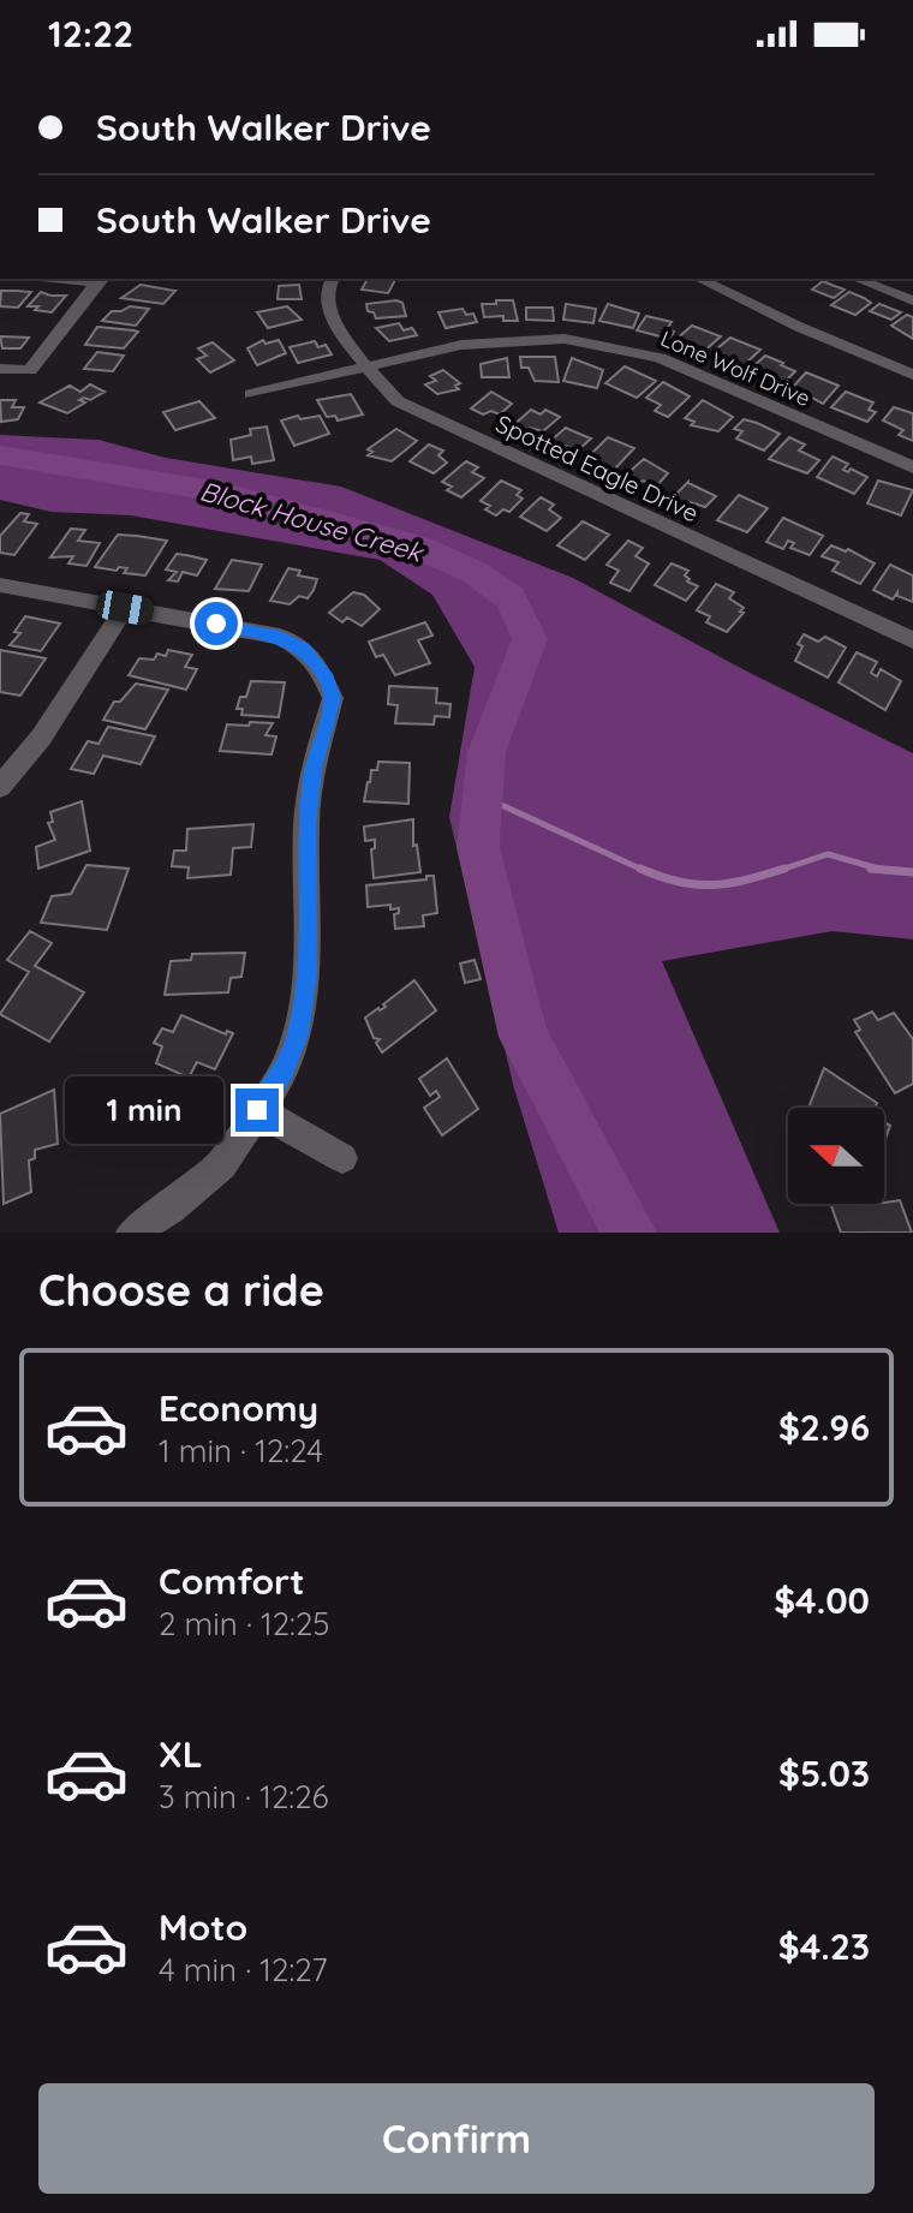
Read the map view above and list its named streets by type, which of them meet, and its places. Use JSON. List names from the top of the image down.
{
  "streets": {
    "street": ["Lone Wolf Drive", "Spotted Eagle Drive"]
  },
  "crossings": [
    ["Lone Wolf Drive", "Spotted Eagle Drive"]
  ],
  "water": ["Block House Creek"],
  "north": "left",
  "page": {
    "status": "12:22",
    "banner": ["South Walker Drive", "South Walker Drive"],
    "bubble": "1 min",
    "heading": "Choose a ride",
    "list": [
      {
        "name": "Economy",
        "note": "1 min · 12:24",
        "value": "$2.96"
      },
      {
        "name": "Comfort",
        "note": "2 min · 12:25",
        "value": "$4.00"
      },
      {
        "name": "XL",
        "note": "3 min · 12:26",
        "value": "$5.03"
      },
      {
        "name": "Moto",
        "note": "4 min · 12:27",
        "value": "$4.23"
      }
    ],
    "buttons": "Confirm"
  }
}
